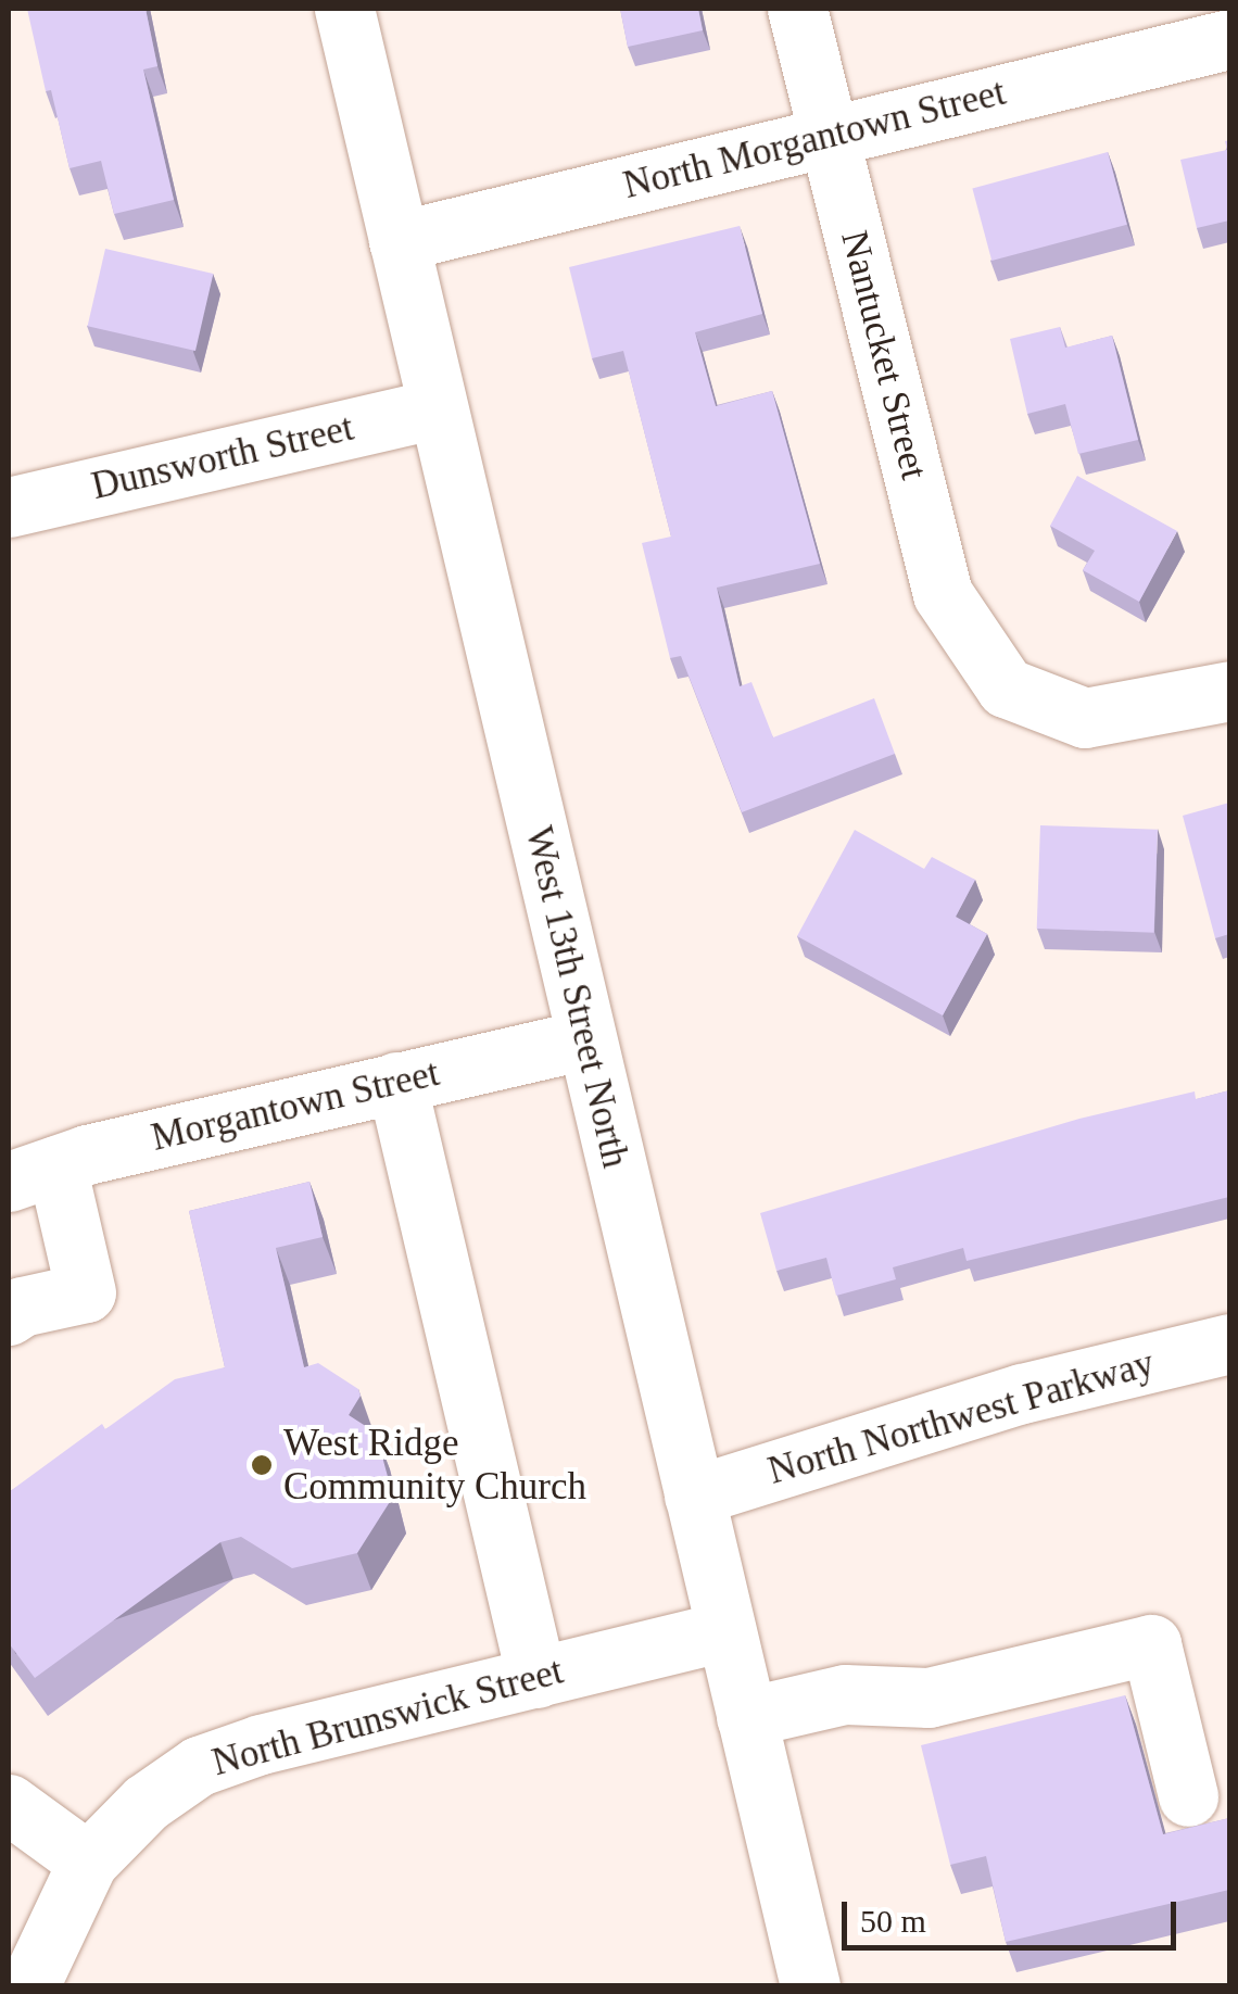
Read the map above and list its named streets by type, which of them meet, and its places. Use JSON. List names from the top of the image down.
{
  "streets": {
    "street": [
      "North Morgantown Street",
      "Nantucket Street",
      "Dunsworth Street",
      "West 13th Street North",
      "Morgantown Street",
      "North Northwest Parkway",
      "North Brunswick Street"
    ]
  },
  "crossings": [
    ["North Morgantown Street", "Nantucket Street"],
    ["North Morgantown Street", "West 13th Street North"],
    ["Dunsworth Street", "West 13th Street North"],
    ["West 13th Street North", "Morgantown Street"],
    ["West 13th Street North", "North Northwest Parkway"],
    ["West 13th Street North", "North Brunswick Street"]
  ],
  "places": ["West Ridge Community Church"],
  "scale_bar": "50 m"
}
